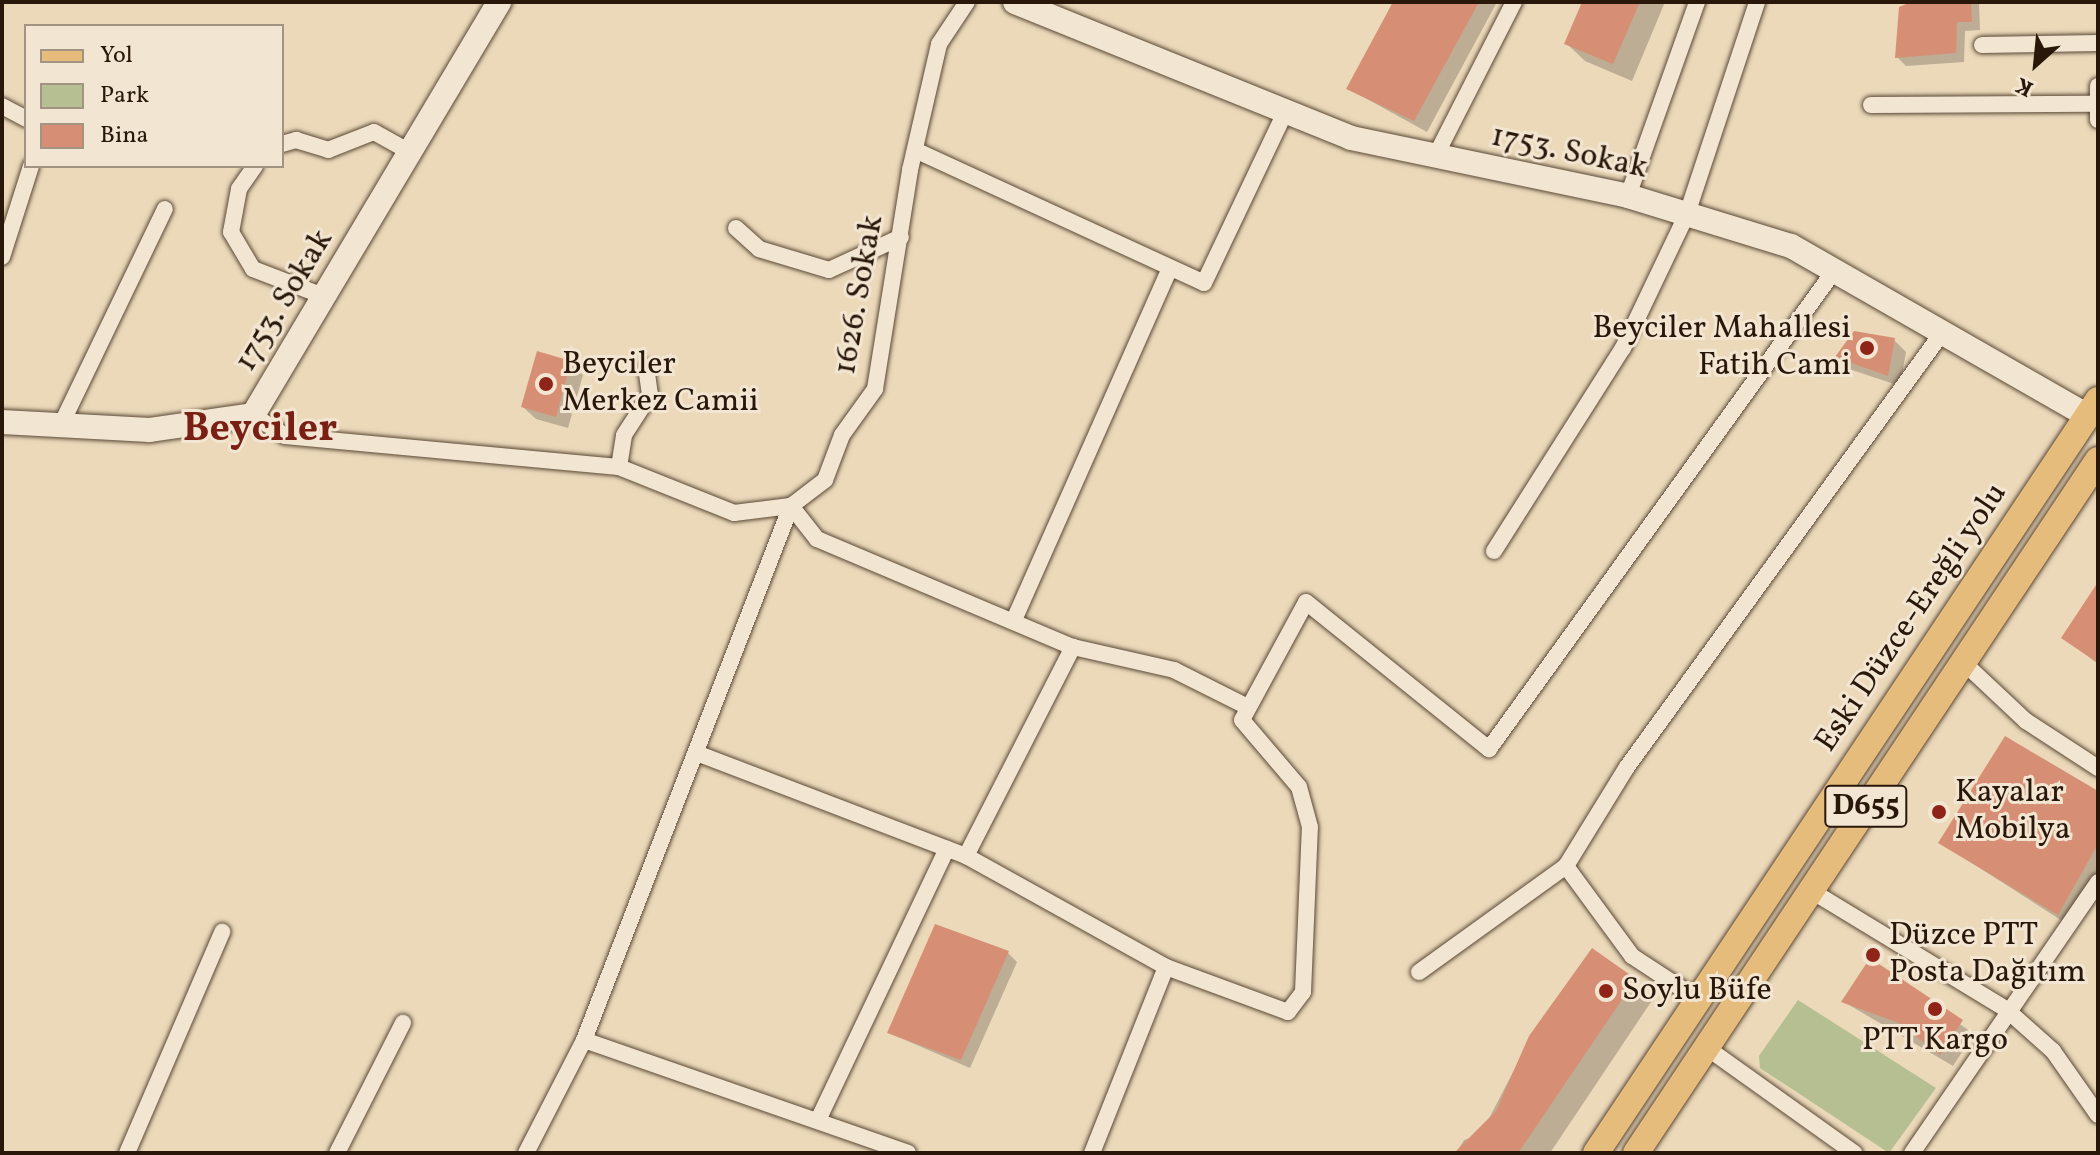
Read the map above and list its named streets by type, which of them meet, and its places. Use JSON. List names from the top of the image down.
{
  "streets": {
    "main road": ["Eski Düzce-Ereğli yolu", "D655"],
    "street": ["1753. Sokak", "1626. Sokak"]
  },
  "crossings": [
    ["1753. Sokak", "Eski Düzce-Ereğli yolu"]
  ],
  "districts": ["Beyciler"],
  "places": [
    "Beyciler Mahallesi Fatih Cami",
    "Beyciler Merkez Camii",
    "Kayalar Mobilya",
    "Düzce PTT Posta Dağıtım",
    "Soylu Büfe",
    "PTT Kargo"
  ],
  "legend": ["Yol", "Park", "Bina"],
  "north": "bottom left"
}
